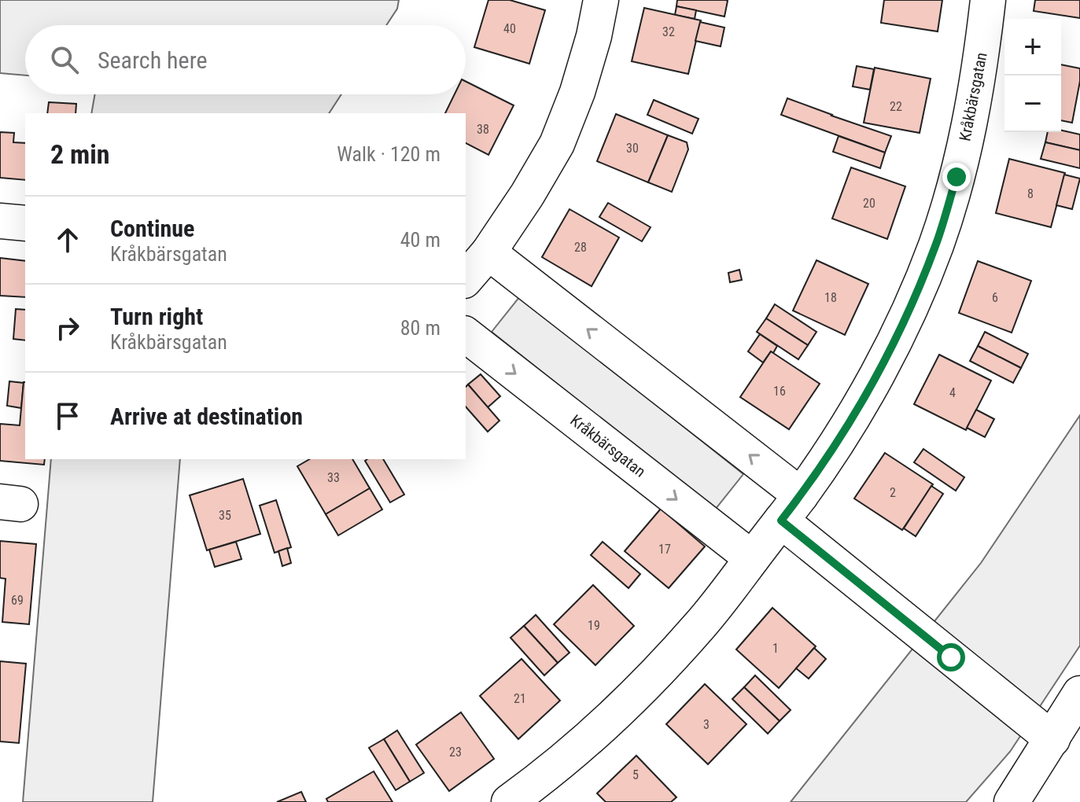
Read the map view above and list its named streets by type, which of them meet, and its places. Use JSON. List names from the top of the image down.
{
  "streets": {
    "street": ["Kråkbärsgatan"]
  },
  "house_numbers": [
    "40",
    "32",
    "22",
    "38",
    "30",
    "8",
    "20",
    "28",
    "18",
    "6",
    "16",
    "4",
    "33",
    "2",
    "35",
    "17",
    "69",
    "19",
    "1",
    "21",
    "3",
    "23",
    "5"
  ],
  "page": {
    "map_buttons": ["+", "−"],
    "search": "Search here",
    "heading": ["2 min", "Walk · 120 m"],
    "list": [
      ["Continue", "Kråkbärsgatan", "40 m"],
      ["Turn right", "Kråkbärsgatan", "80 m"],
      "Arrive at destination"
    ]
  }
}
